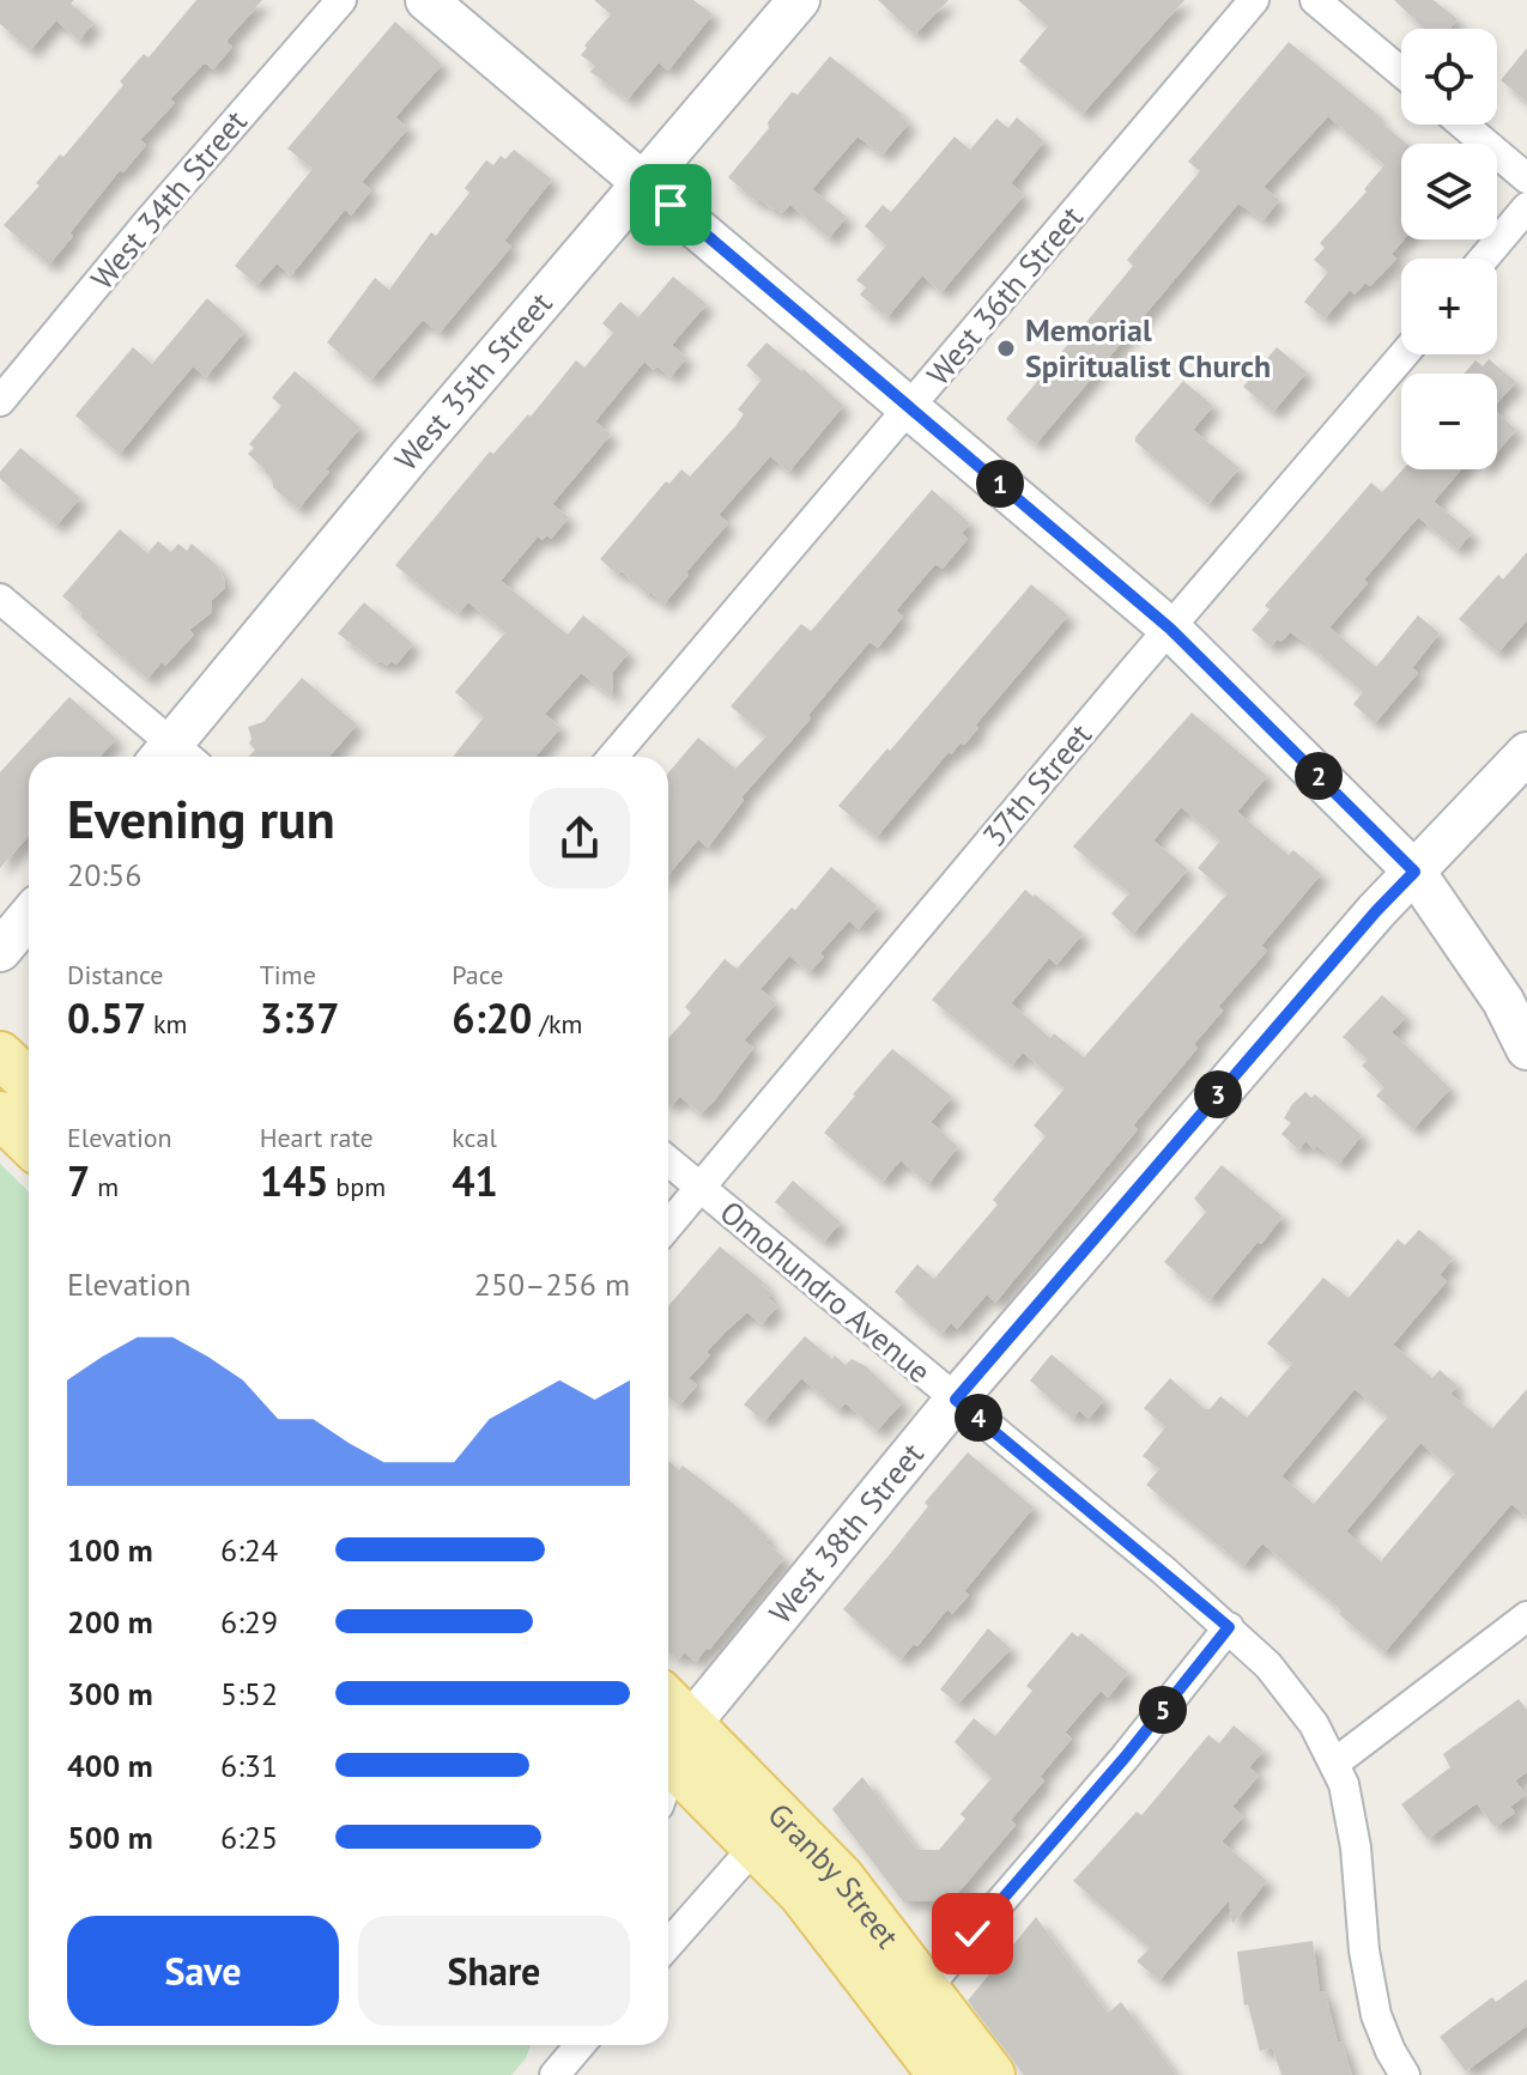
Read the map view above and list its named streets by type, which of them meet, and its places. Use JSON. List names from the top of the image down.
{
  "streets": {
    "main road": ["Granby Street"],
    "street": [
      "West 34th Street",
      "West 36th Street",
      "West 35th Street",
      "37th Street",
      "Omohundro Avenue",
      "West 38th Street"
    ]
  },
  "crossings": [
    ["37th Street", "Omohundro Avenue"],
    ["Omohundro Avenue", "West 38th Street"],
    ["West 38th Street", "Granby Street"]
  ],
  "places": ["Memorial Spiritualist Church"],
  "page": {
    "map_buttons": ["+", "−"],
    "pins": [
      "1",
      "2",
      "3",
      "4",
      "5"
    ],
    "heading": ["Evening run", "20:56"],
    "stats": [
      ["Distance", "0.57 km"],
      ["Time", "3:37"],
      ["Pace", "6:20 /km"],
      ["Elevation", "7 m"],
      ["Heart rate", "145 bpm"],
      ["kcal", "41"]
    ],
    "chart": ["Elevation", "250–256 m"],
    "list": [
      {
        "name": "100 m",
        "note": "6:24"
      },
      {
        "name": "200 m",
        "note": "6:29"
      },
      {
        "name": "300 m",
        "note": "5:52"
      },
      {
        "name": "400 m",
        "note": "6:31"
      },
      {
        "name": "500 m",
        "note": "6:25"
      }
    ],
    "buttons": ["Save", "Share"]
  }
}
